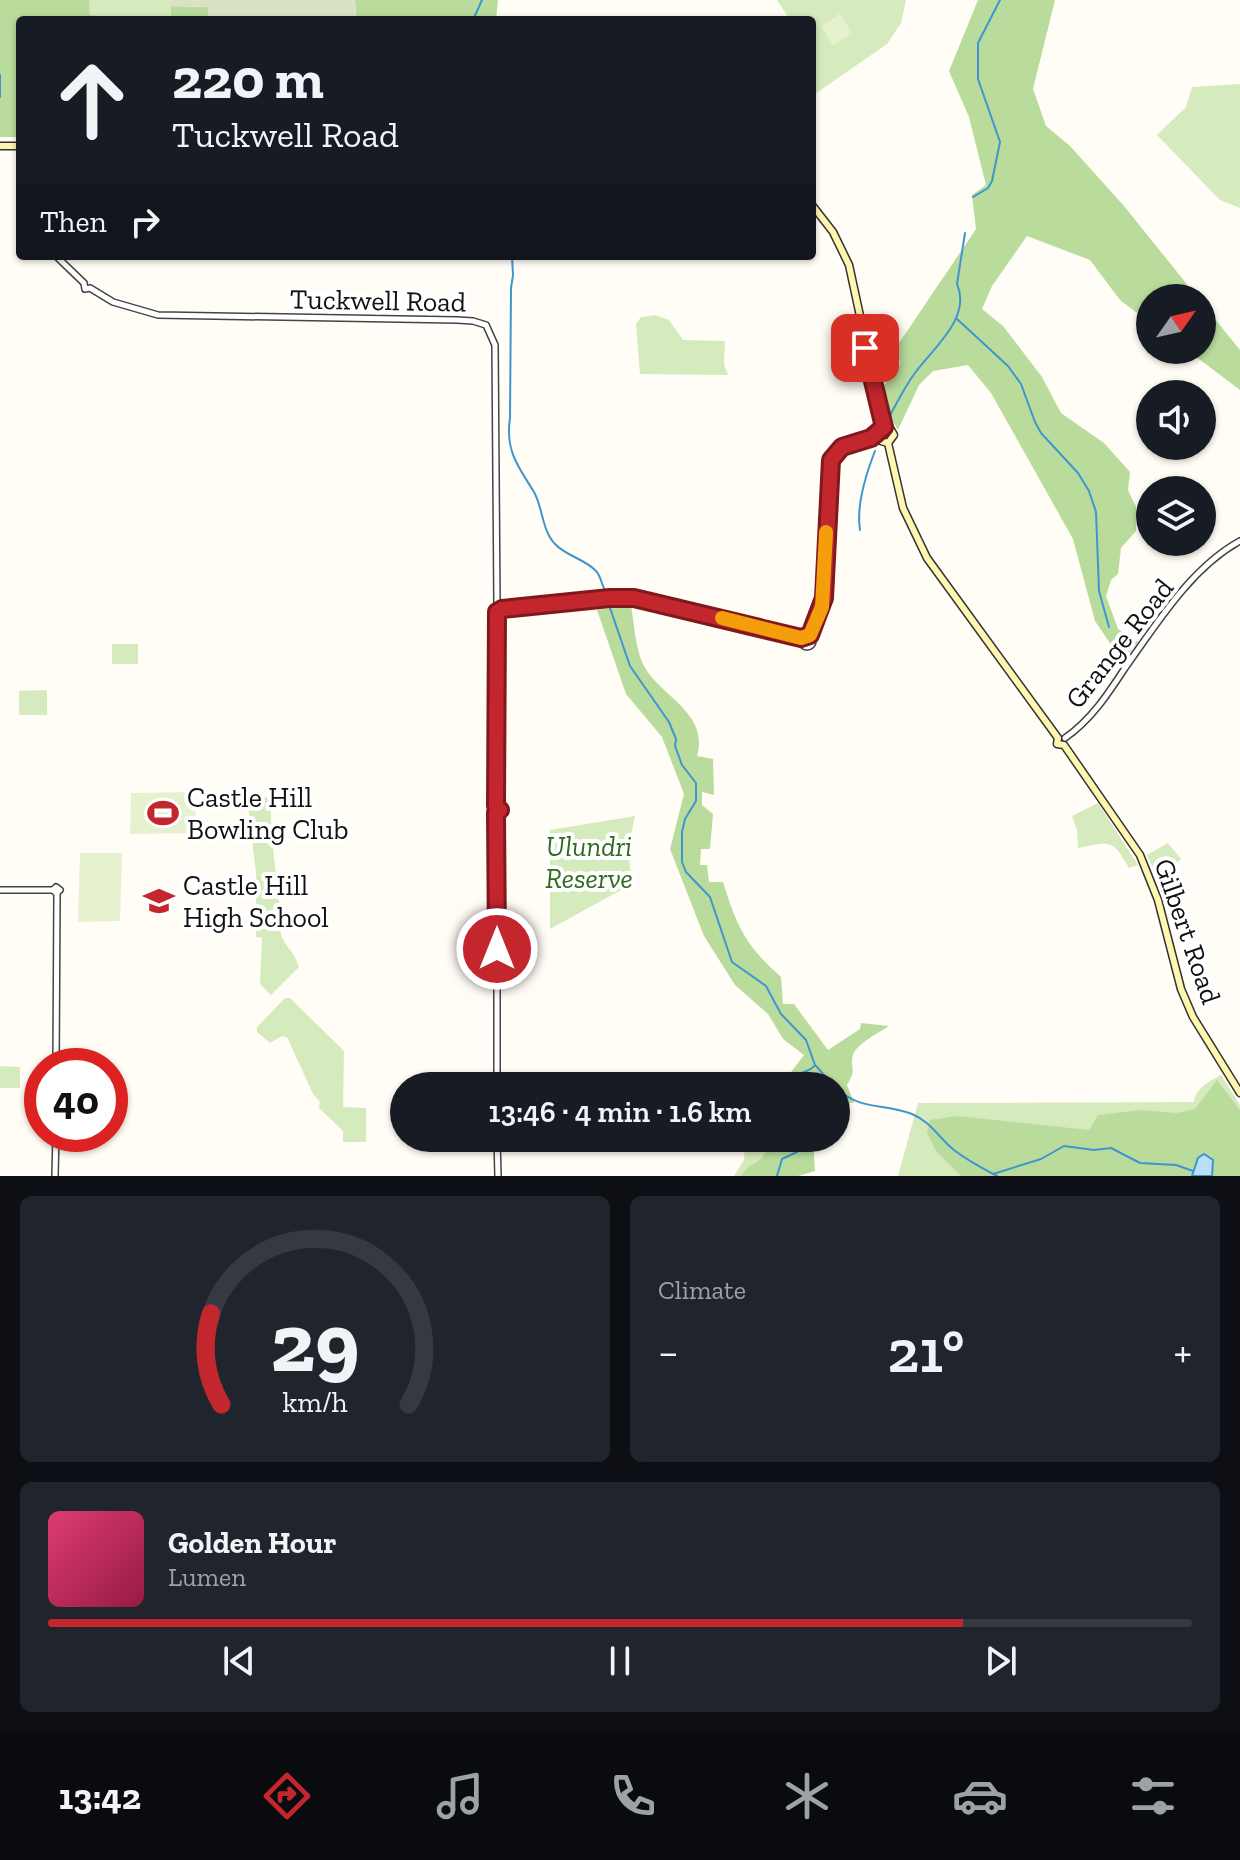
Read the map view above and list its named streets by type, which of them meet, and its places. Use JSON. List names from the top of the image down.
{
  "streets": {
    "main road": ["Gilbert Road"],
    "street": ["Tuckwell Road", "Grange Road"]
  },
  "crossings": [
    ["Grange Road", "Gilbert Road"]
  ],
  "parks": ["Ulundri Reserve"],
  "places": {
    "sports": ["Castle Hill Bowling Club"],
    "school or university": ["Castle Hill High School"]
  },
  "north": "top right",
  "page": {
    "turn": ["220 m", "Tuckwell Road"],
    "then": "Then",
    "limit": "40",
    "trip": "13:46 · 4 min · 1.6 km",
    "tile": "Climate",
    "heat": ["−", "21°", "+"],
    "song": ["Golden Hour", "Lumen"],
    "tabs": "13:42",
    "gauge": ["29", "km/h"]
  }
}
